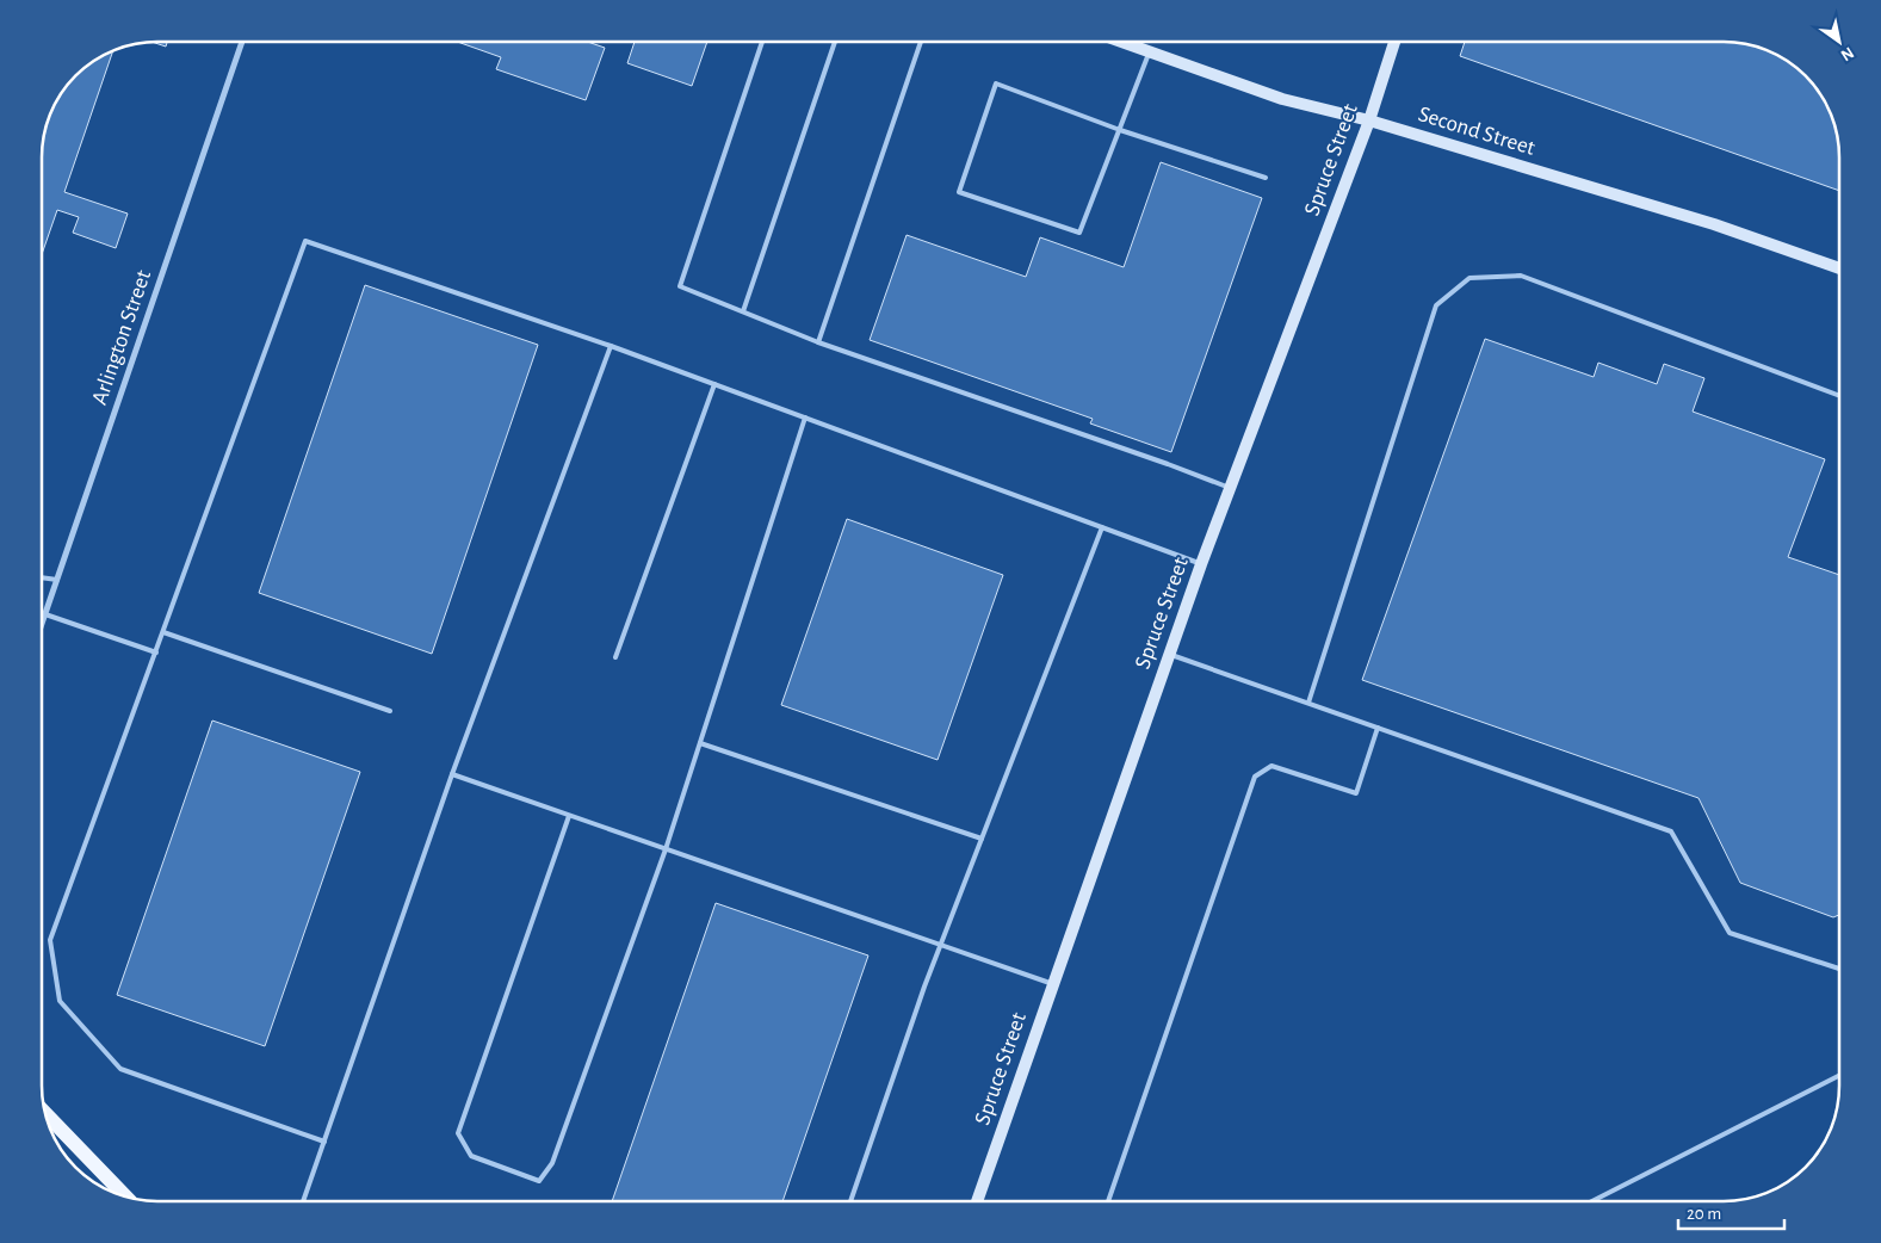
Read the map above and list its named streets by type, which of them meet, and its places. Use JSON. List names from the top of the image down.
{
  "streets": {
    "street": ["Second Street", "Spruce Street", "Arlington Street"]
  },
  "crossings": [
    ["Second Street", "Spruce Street"]
  ],
  "scale_bar": "20 m",
  "north": "bottom right"
}
